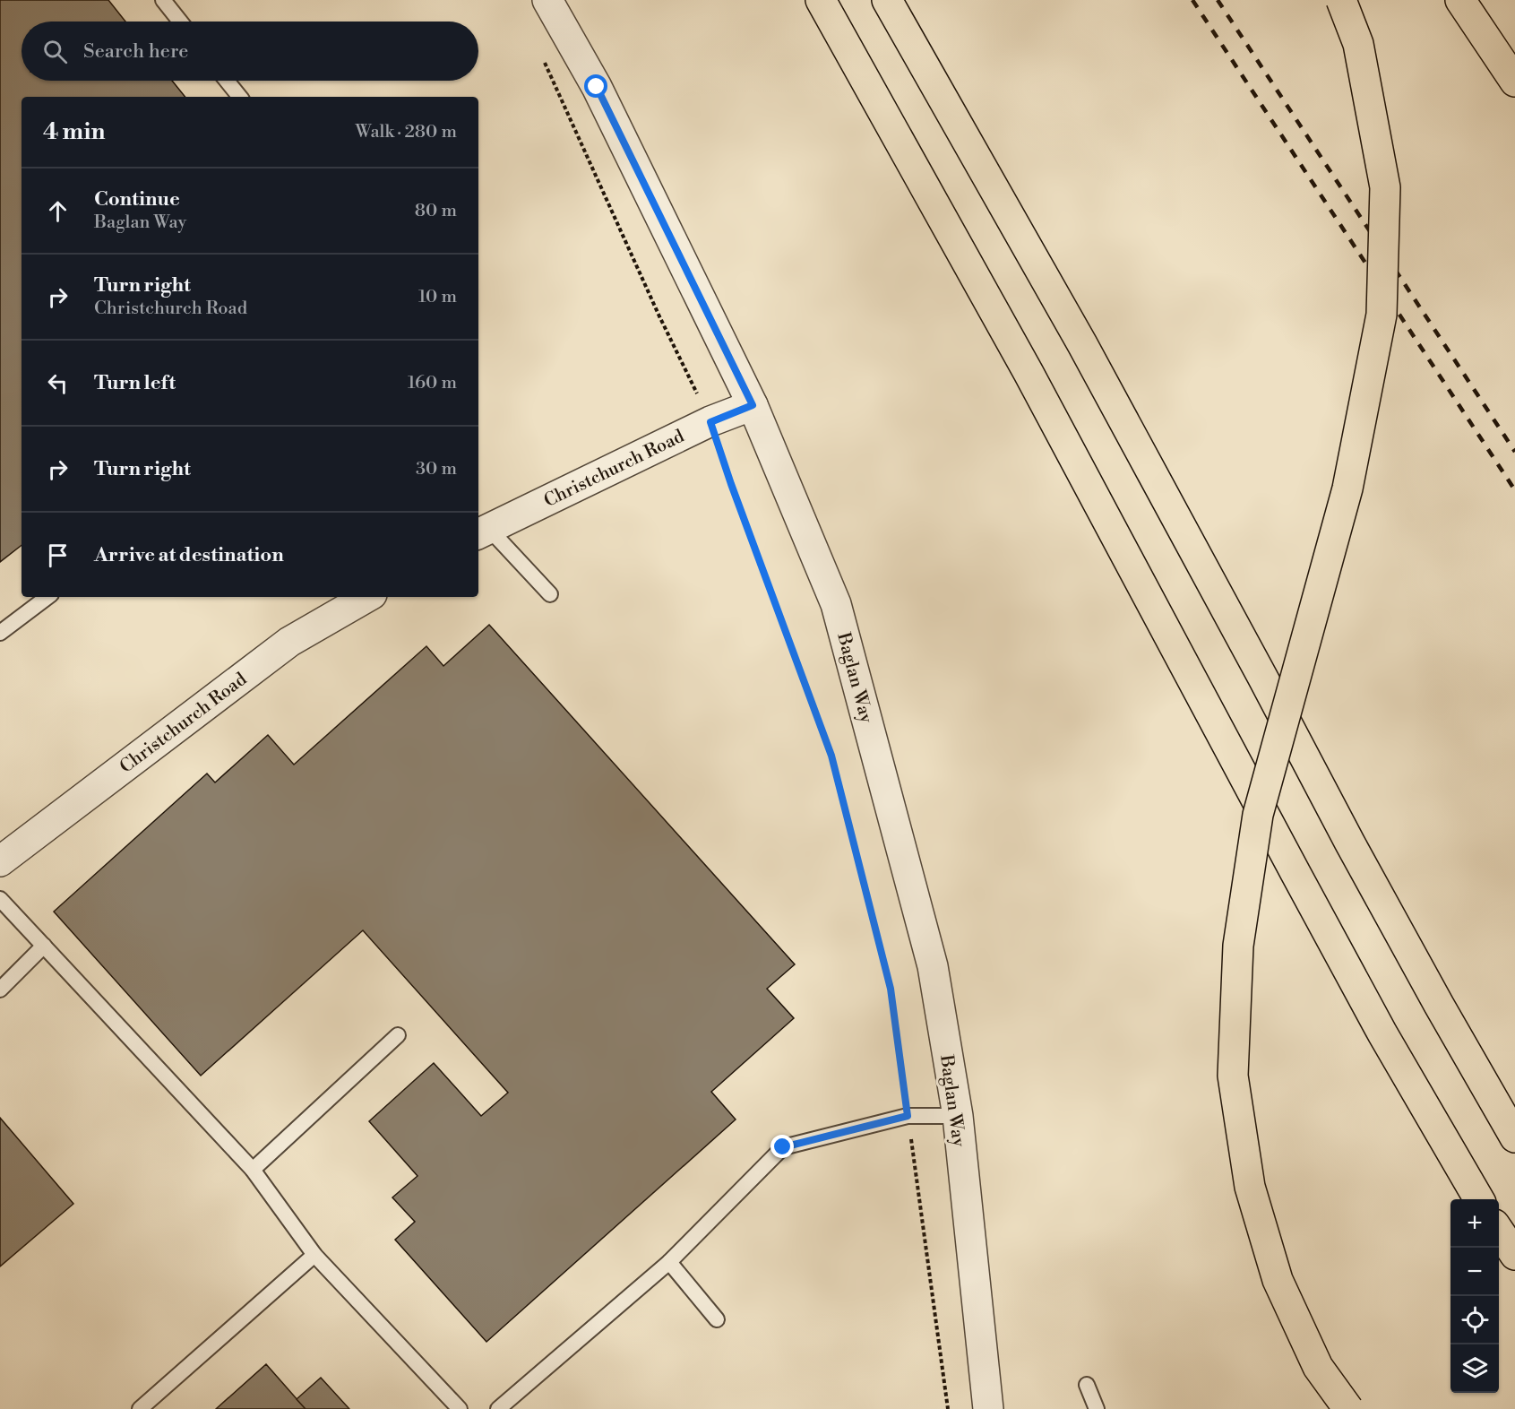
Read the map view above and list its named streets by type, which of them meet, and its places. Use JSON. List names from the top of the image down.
{
  "streets": {
    "street": ["Christchurch Road", "Baglan Way"]
  },
  "crossings": [
    ["Christchurch Road", "Baglan Way"]
  ],
  "page": {
    "search": "Search here",
    "heading": ["4 min", "Walk · 280 m"],
    "list": [
      ["Continue", "Baglan Way", "80 m"],
      ["Turn right", "Christchurch Road", "10 m"],
      ["Turn left", "160 m"],
      ["Turn right", "30 m"],
      "Arrive at destination"
    ],
    "map_buttons": ["+", "−"]
  }
}
